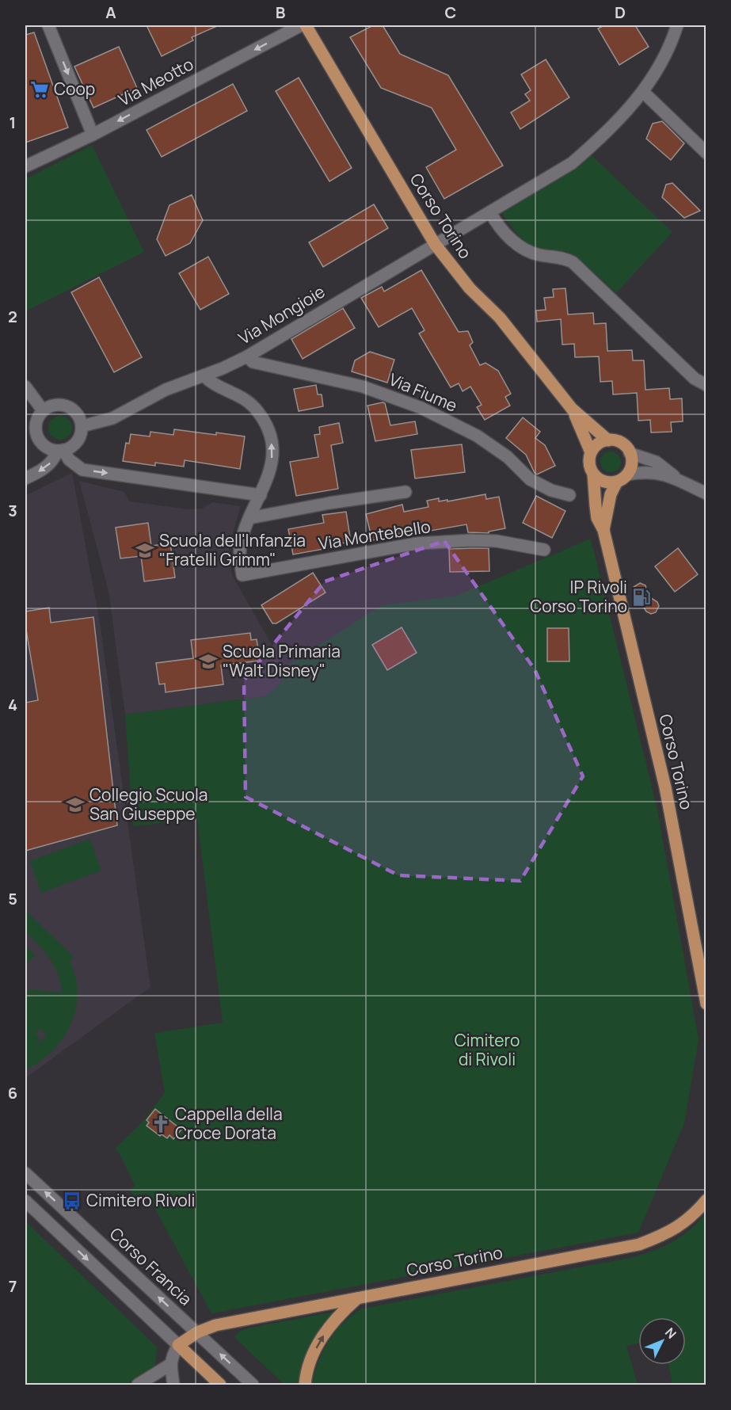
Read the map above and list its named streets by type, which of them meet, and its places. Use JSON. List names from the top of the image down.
{
  "streets": {
    "main road": ["Corso Torino"],
    "street": [
      "Via Meotto",
      "Via Mongioie",
      "Via Fiume",
      "Via Montebello",
      "Corso Francia"
    ]
  },
  "crossings": [
    ["Corso Torino", "Via Mongioie"],
    ["Corso Torino", "Corso Francia"],
    ["Via Mongioie", "Via Fiume"],
    ["Via Mongioie", "Via Montebello"]
  ],
  "one_way": ["Via Meotto"],
  "parks": ["Cimitero di Rivoli"],
  "places": {
    "supermarket": ["Coop"],
    "school or university": ["Scuola dell'Infanzia \"Fratelli Grimm\"", "Scuola Primaria \"Walt Disney\"", "Collegio Scuola San Giuseppe"],
    "fuel station": ["IP Rivoli Corso Torino"],
    "church": ["Cappella della Croce Dorata"],
    "bus stop": ["Cimitero Rivoli"]
  },
  "north": "top right",
  "grid": {
    "columns": [
      "A",
      "B",
      "C",
      "D"
    ],
    "rows": [
      "1",
      "2",
      "3",
      "4",
      "5",
      "6",
      "7"
    ]
  }
}
